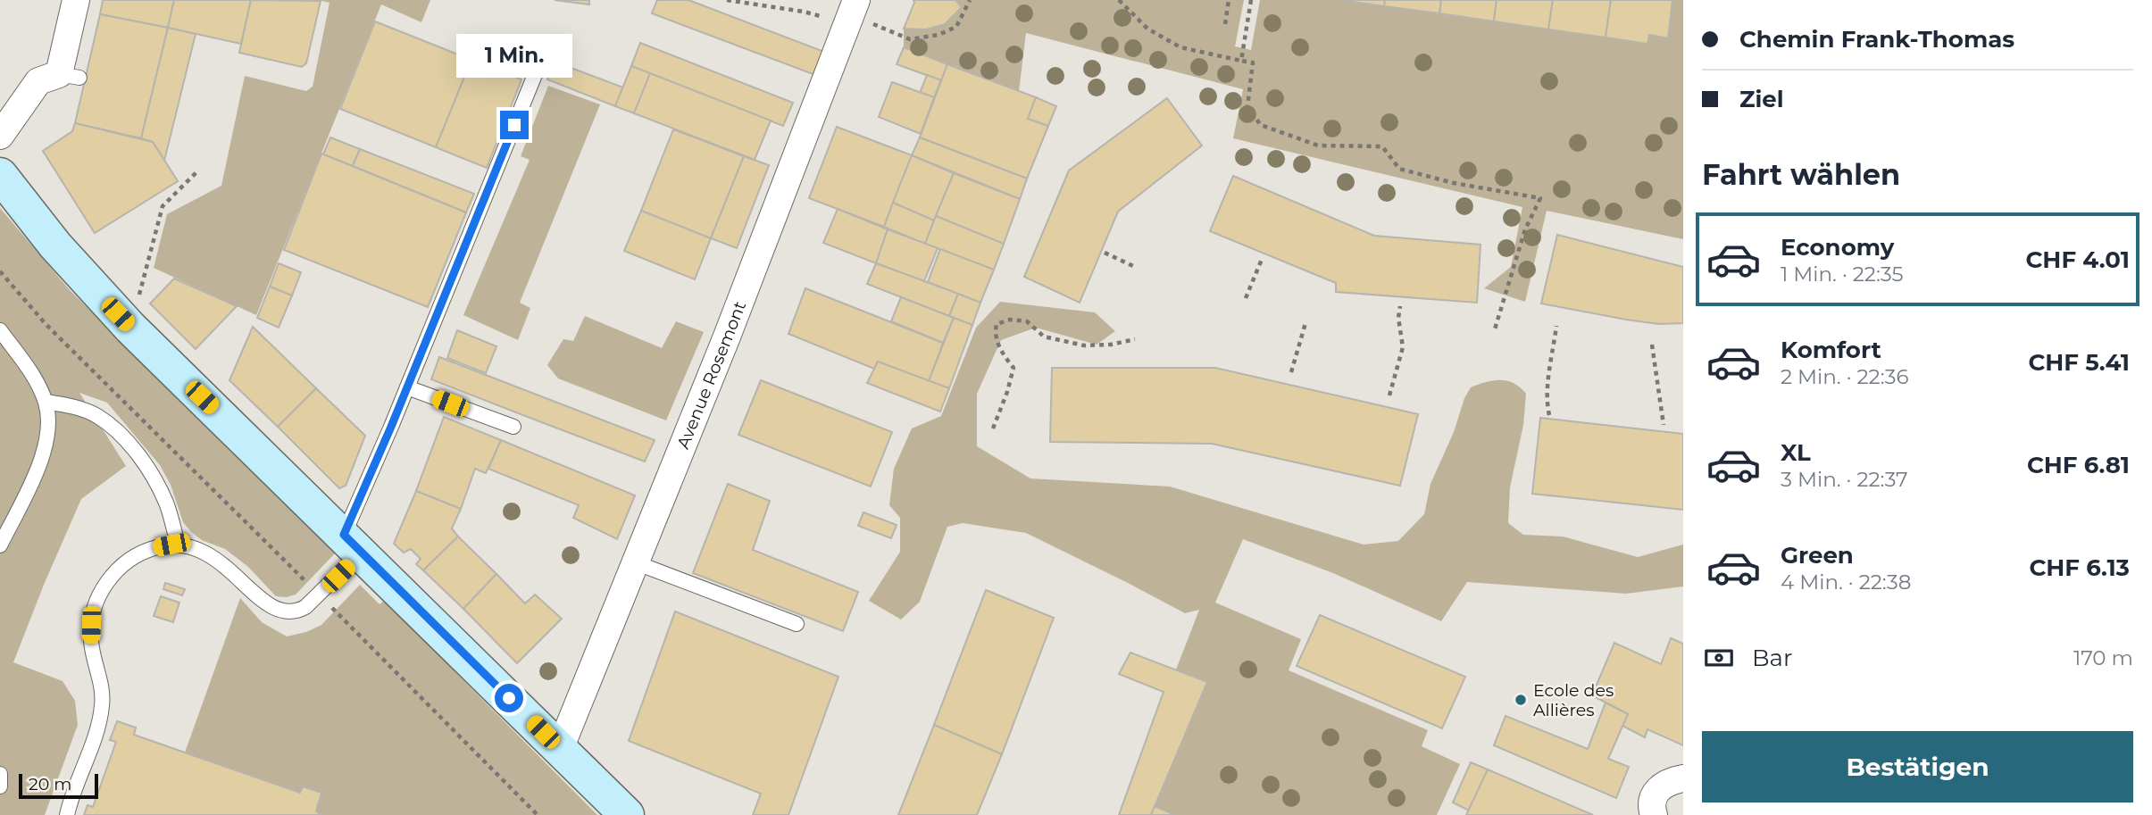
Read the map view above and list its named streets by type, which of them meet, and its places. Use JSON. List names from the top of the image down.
{
  "streets": {
    "street": ["Avenue Rosemont"]
  },
  "places": ["Ecole des Allières"],
  "scale_bar": "20 m",
  "page": {
    "banner": ["Chemin Frank-Thomas", "Ziel"],
    "bubble": "1 Min.",
    "heading": "Fahrt wählen",
    "list": [
      {
        "name": "Economy",
        "note": "1 Min. · 22:35",
        "value": "CHF 4.01"
      },
      {
        "name": "Komfort",
        "note": "2 Min. · 22:36",
        "value": "CHF 5.41"
      },
      {
        "name": "XL",
        "note": "3 Min. · 22:37",
        "value": "CHF 6.81"
      },
      {
        "name": "Green",
        "note": "4 Min. · 22:38",
        "value": "CHF 6.13"
      }
    ],
    "pay": ["Bar", "170 m"],
    "buttons": "Bestätigen",
    "scale": "20 m"
  }
}
